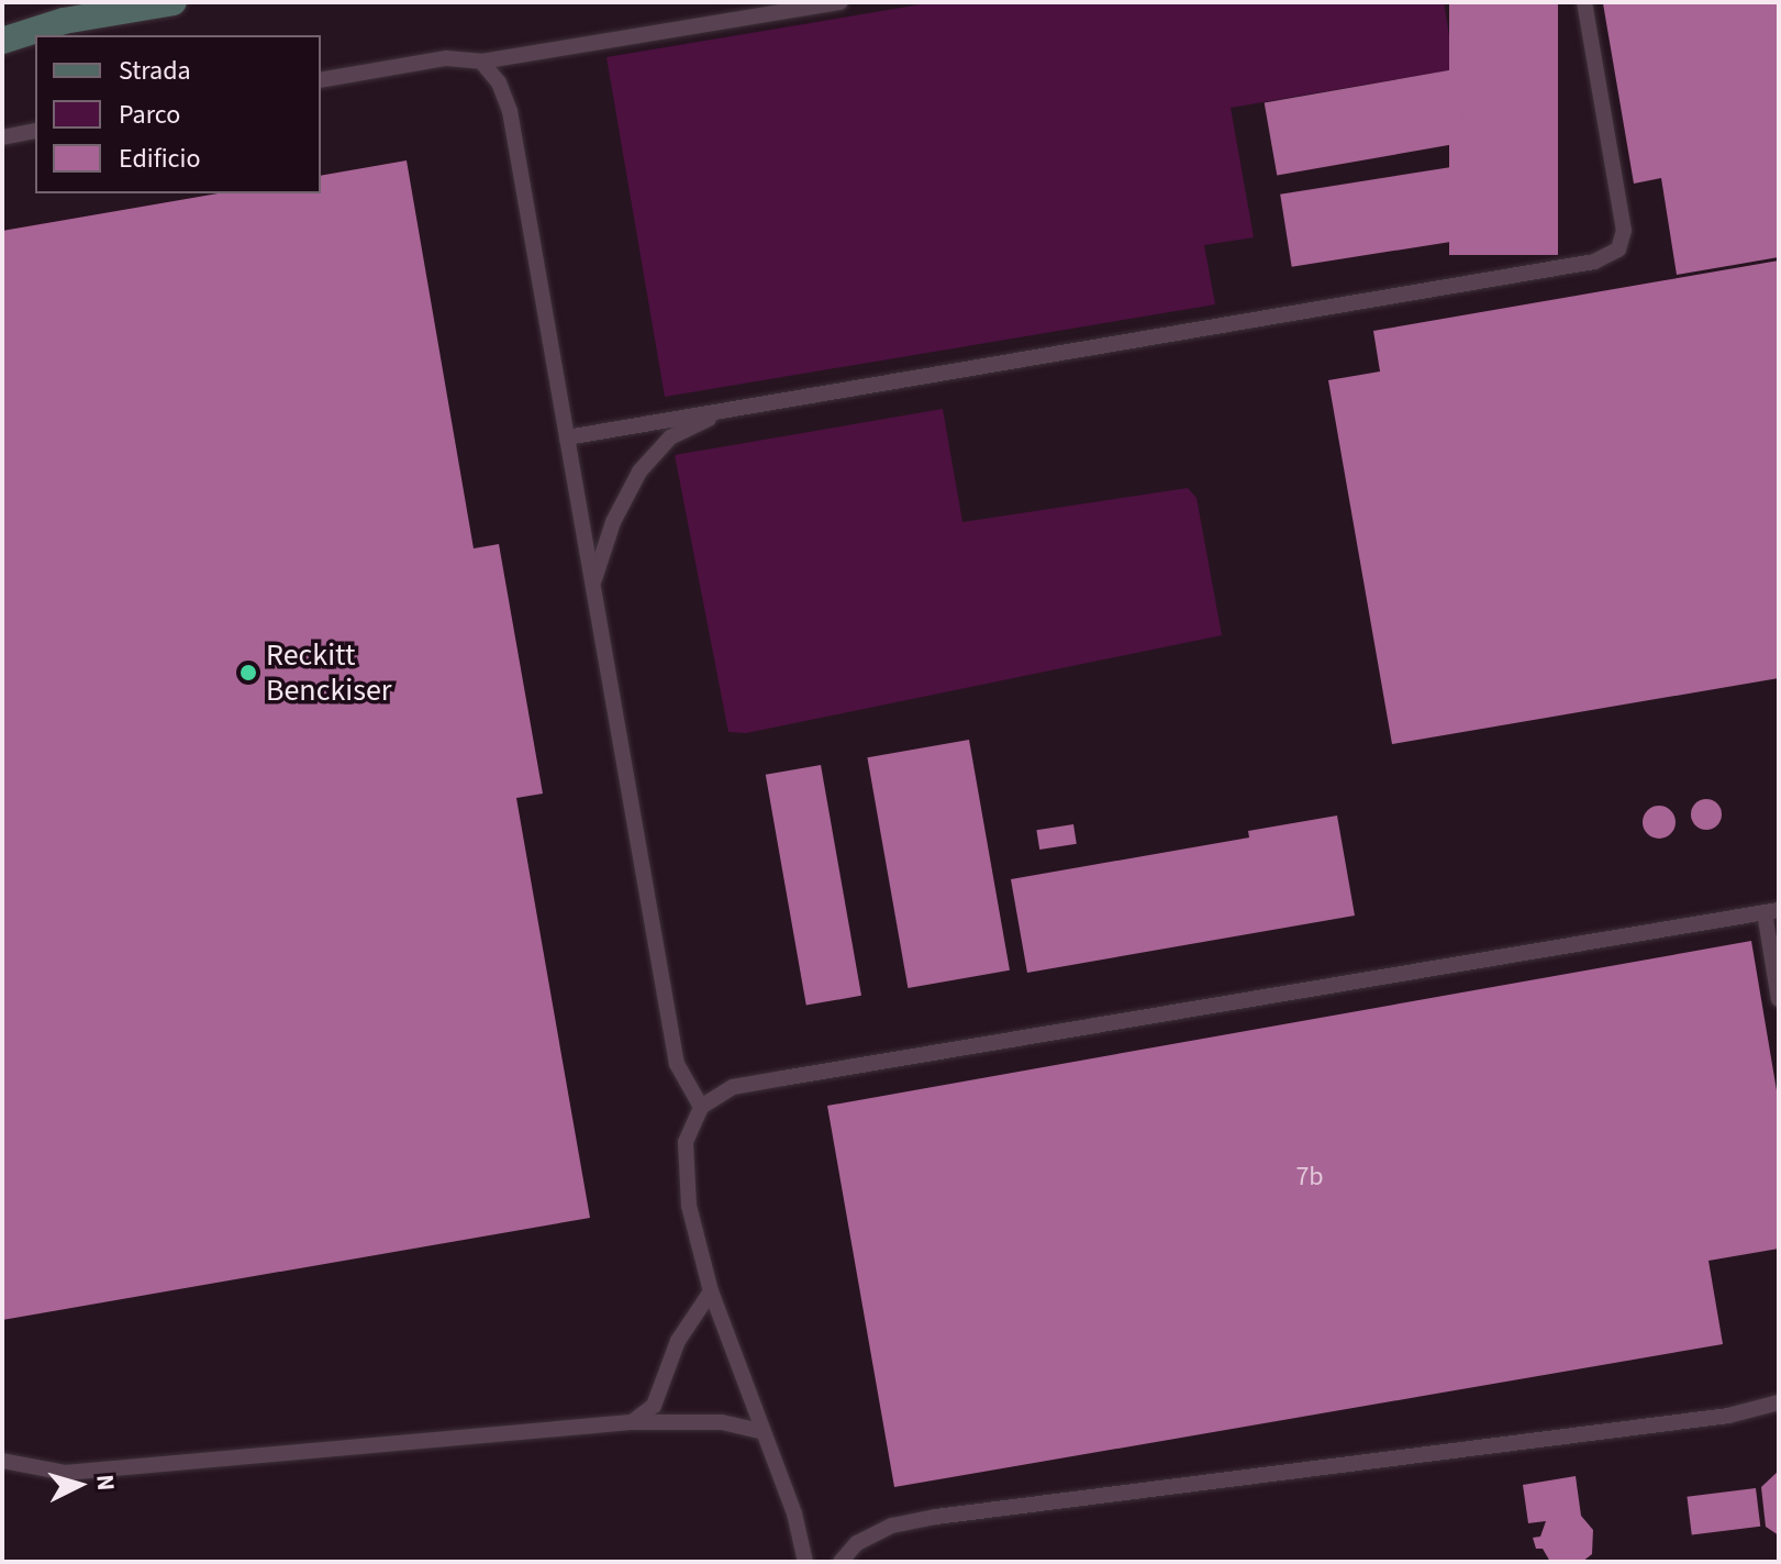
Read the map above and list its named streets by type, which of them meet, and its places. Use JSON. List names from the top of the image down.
{
  "places": ["Reckitt Benckiser"],
  "house_numbers": ["7b"],
  "legend": ["Strada", "Parco", "Edificio"],
  "north": "right"
}
